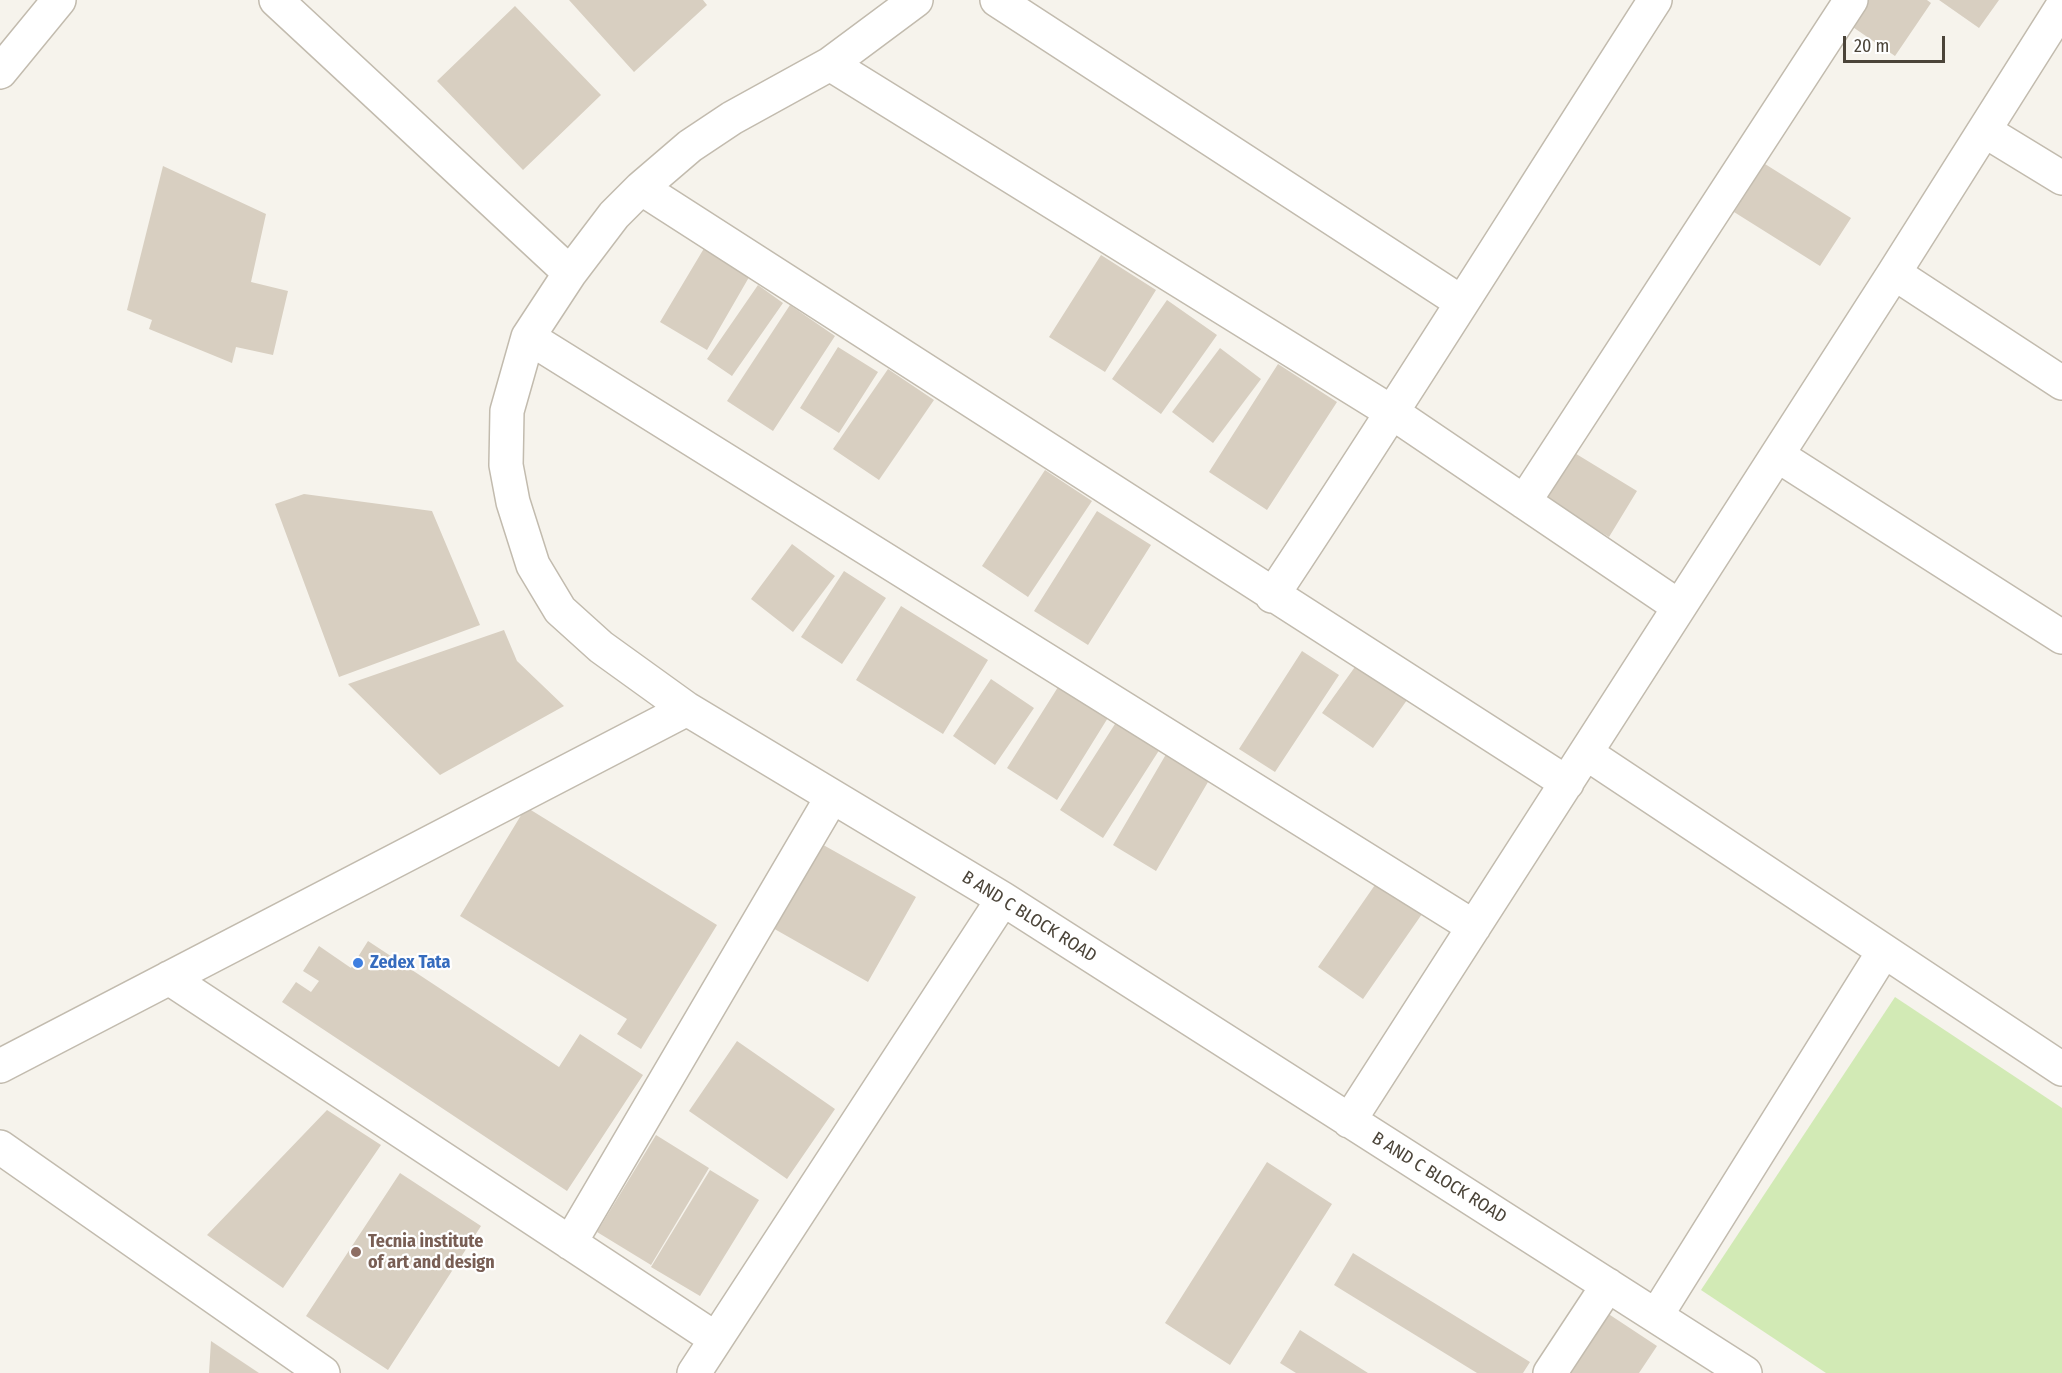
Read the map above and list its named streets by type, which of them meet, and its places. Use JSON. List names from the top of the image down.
{
  "streets": {
    "street": ["B AND C BLOCK ROAD"]
  },
  "places": ["Zedex Tata", "Tecnia institute of art and design"],
  "scale_bar": "20 m"
}
